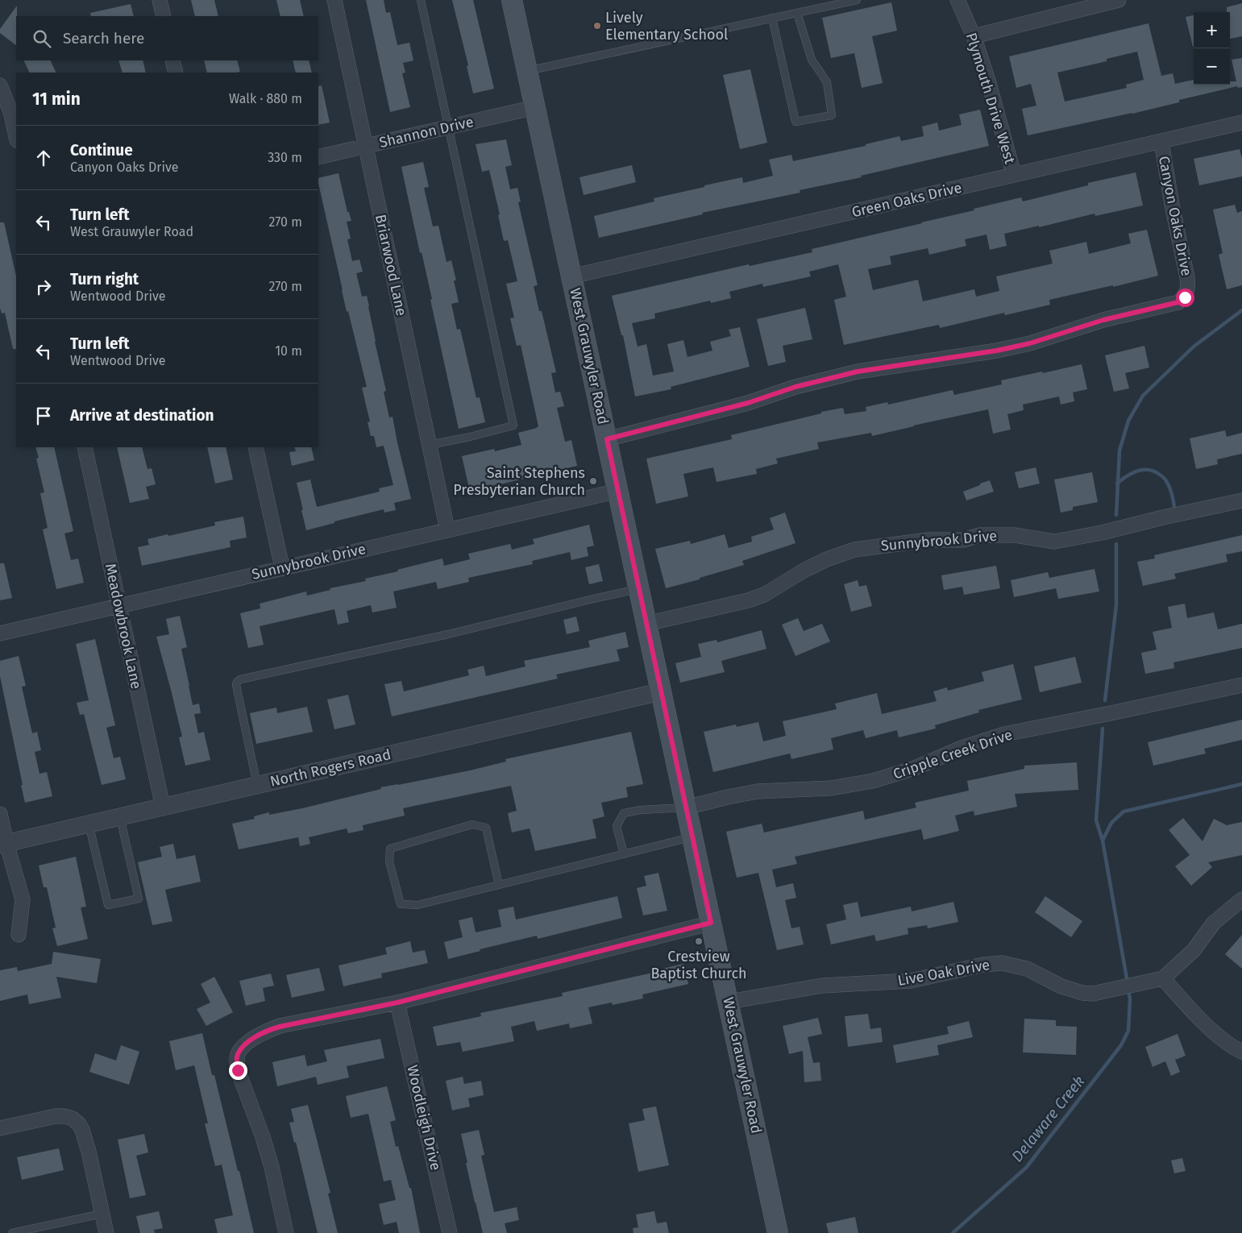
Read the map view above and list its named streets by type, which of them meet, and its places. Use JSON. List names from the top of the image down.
{
  "streets": {
    "main road": ["West Grauwyler Road"],
    "street": [
      "Plymouth Drive West",
      "Shannon Drive",
      "Green Oaks Drive",
      "Canyon Oaks Drive",
      "Briarwood Lane",
      "Sunnybrook Drive",
      "Meadowbrook Lane",
      "Cripple Creek Drive",
      "North Rogers Road",
      "Live Oak Drive",
      "Woodleigh Drive"
    ]
  },
  "crossings": [
    ["Plymouth Drive West", "Green Oaks Drive"],
    ["Shannon Drive", "Briarwood Lane"],
    ["Shannon Drive", "West Grauwyler Road"],
    ["Green Oaks Drive", "Canyon Oaks Drive"],
    ["Green Oaks Drive", "West Grauwyler Road"],
    ["Canyon Oaks Drive", "West Grauwyler Road"],
    ["Briarwood Lane", "Sunnybrook Drive"],
    ["West Grauwyler Road", "Sunnybrook Drive"],
    ["West Grauwyler Road", "Cripple Creek Drive"],
    ["West Grauwyler Road", "North Rogers Road"],
    ["West Grauwyler Road", "Live Oak Drive"],
    ["Sunnybrook Drive", "Meadowbrook Lane"],
    ["Meadowbrook Lane", "North Rogers Road"]
  ],
  "water": ["Delaware Creek"],
  "places": ["Lively Elementary School", "Saint Stephens Presbyterian Church", "Crestview Baptist Church"],
  "page": {
    "map_buttons": ["+", "−"],
    "search": "Search here",
    "heading": ["11 min", "Walk · 880 m"],
    "list": [
      ["Continue", "Canyon Oaks Drive", "330 m"],
      ["Turn left", "West Grauwyler Road", "270 m"],
      ["Turn right", "Wentwood Drive", "270 m"],
      ["Turn left", "Wentwood Drive", "10 m"],
      "Arrive at destination"
    ]
  }
}
